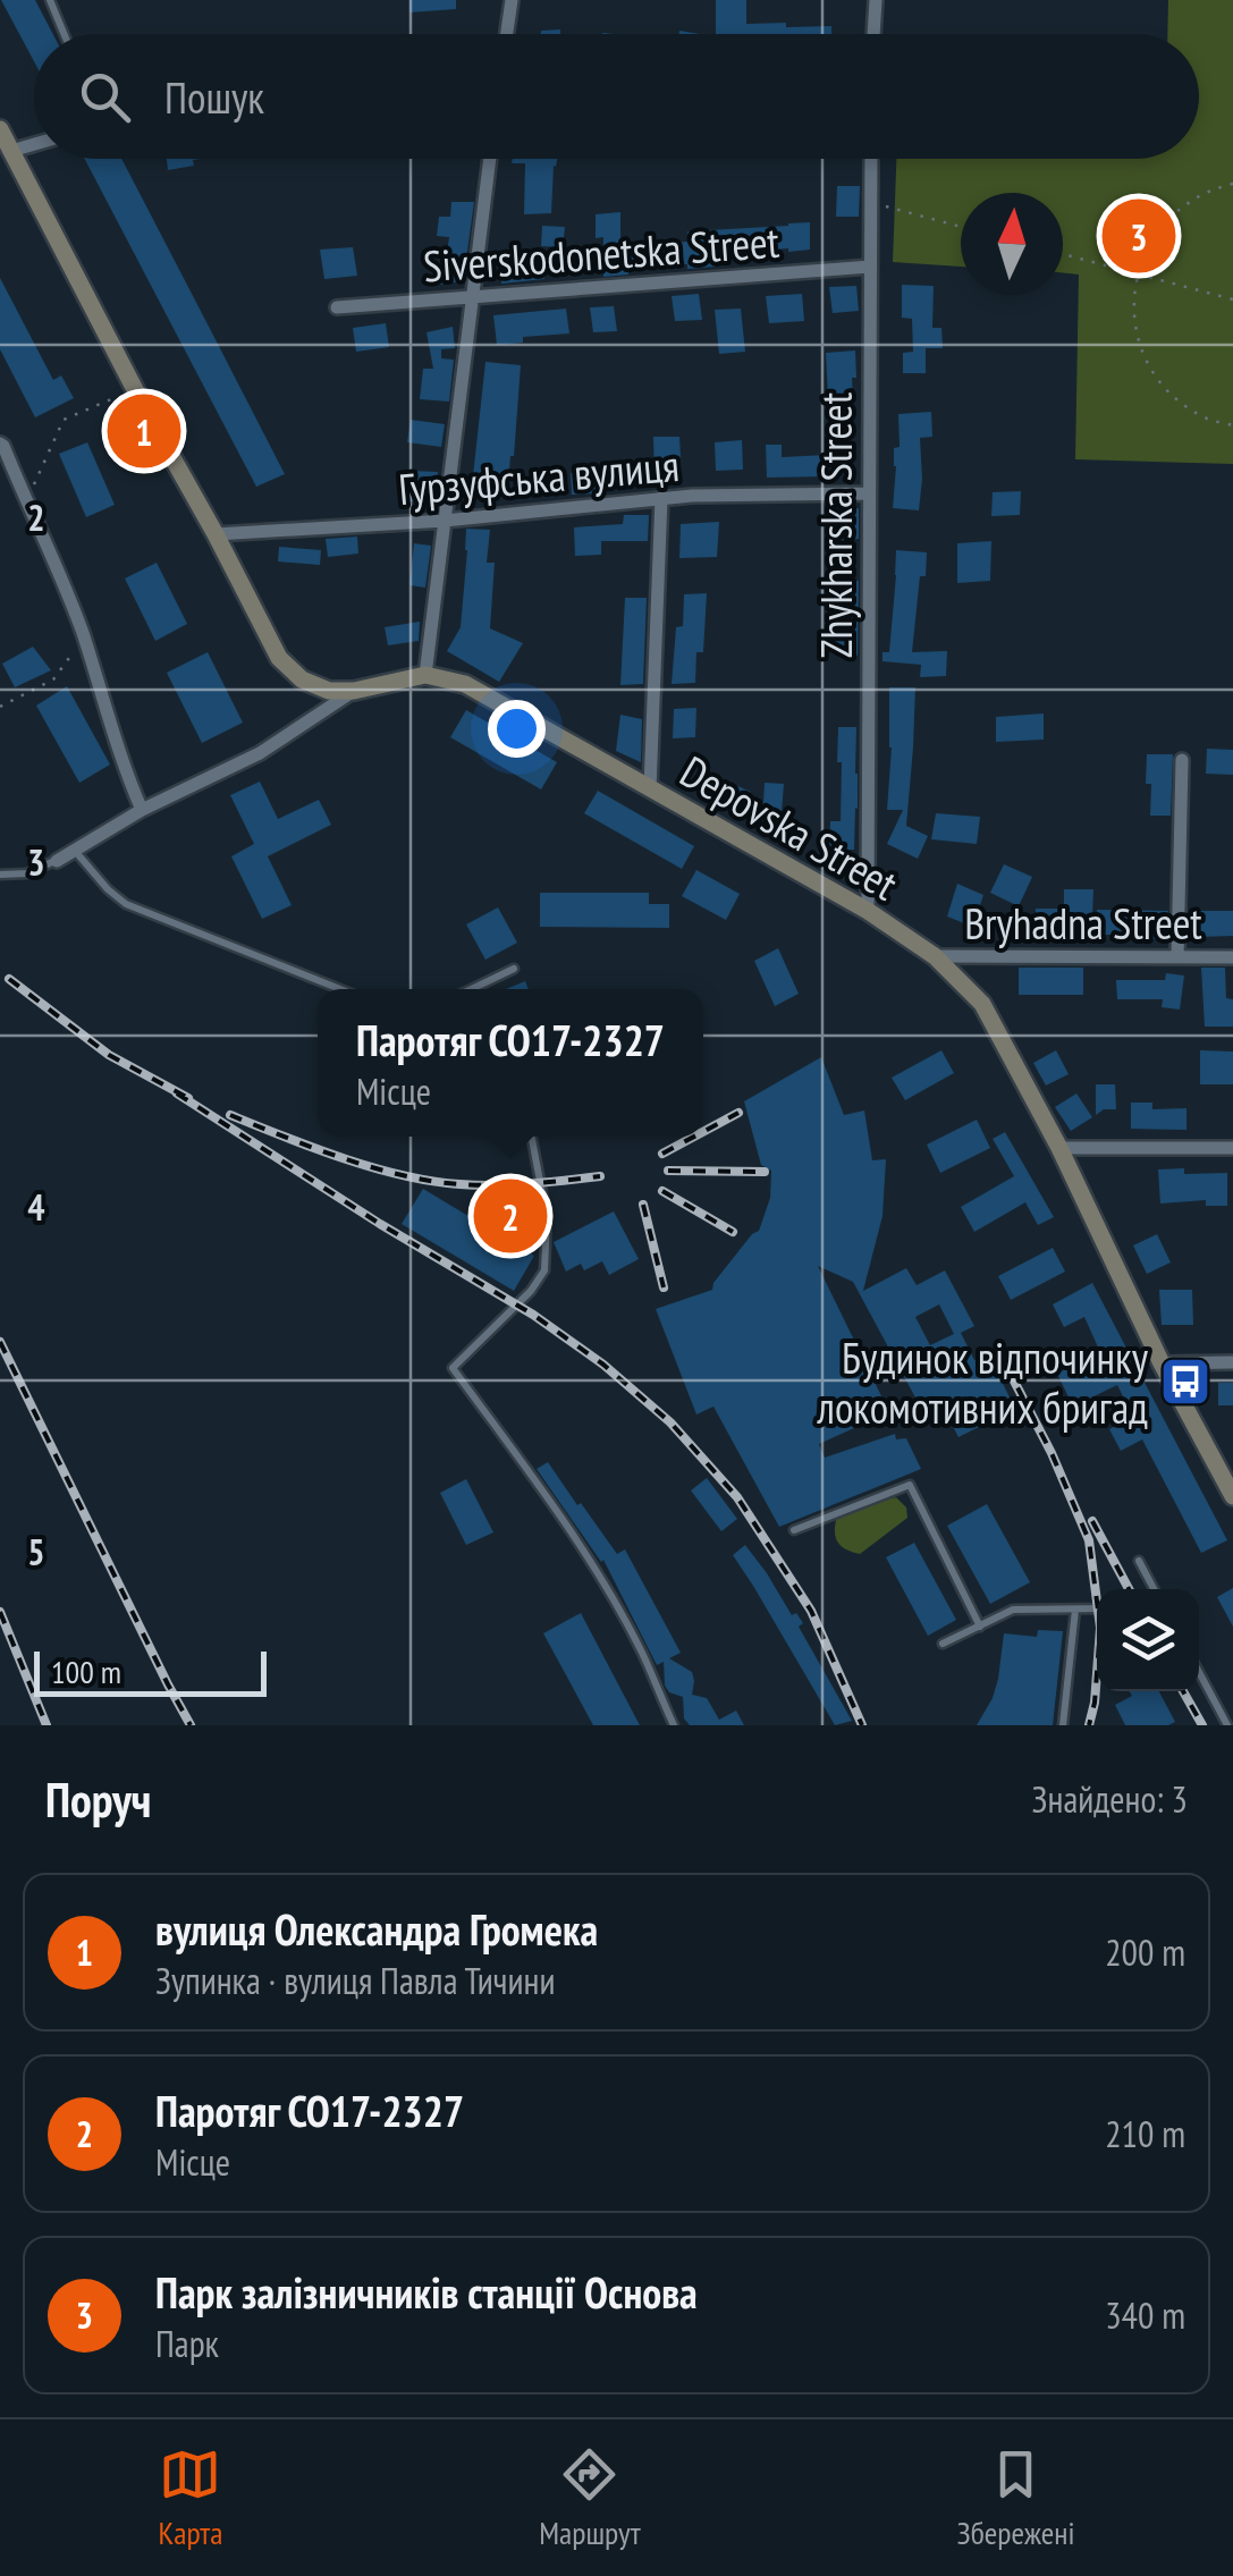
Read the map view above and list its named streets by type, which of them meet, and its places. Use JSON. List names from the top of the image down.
{
  "streets": {
    "main road": ["Depovska Street"],
    "street": [
      "Siverskodonetska Street",
      "Гурзуфська вулиця",
      "Zhykharska Street",
      "Bryhadna Street"
    ]
  },
  "crossings": [
    ["Siverskodonetska Street", "Zhykharska Street"],
    ["Гурзуфська вулиця", "Zhykharska Street"],
    ["Zhykharska Street", "Depovska Street"],
    ["Depovska Street", "Bryhadna Street"]
  ],
  "places": {
    "bus stop": ["Будинок відпочинку локомотивних бригад"]
  },
  "scale_bar": "100 m",
  "north": "top",
  "page": {
    "search": "Пошук",
    "pins": ["3", "1", "2"],
    "popup": ["Паротяг СО17-2327", "Місце"],
    "scale": "100 m",
    "heading": ["Поруч", "Знайдено: 3"],
    "list": [
      {
        "mark": "1",
        "name": "вулиця Олександра Громека",
        "note": "Зупинка · вулиця Павла Тичини",
        "value": "200 m"
      },
      {
        "mark": "2",
        "name": "Паротяг СО17-2327",
        "note": "Місце",
        "value": "210 m"
      },
      {
        "mark": "3",
        "name": "Парк залізничників станції Основа",
        "note": "Парк",
        "value": "340 m"
      }
    ],
    "nav": ["Карта", "Маршрут", "Збережені"]
  },
  "grid": {
    "rows": [
      "2",
      "3",
      "4",
      "5"
    ]
  }
}
